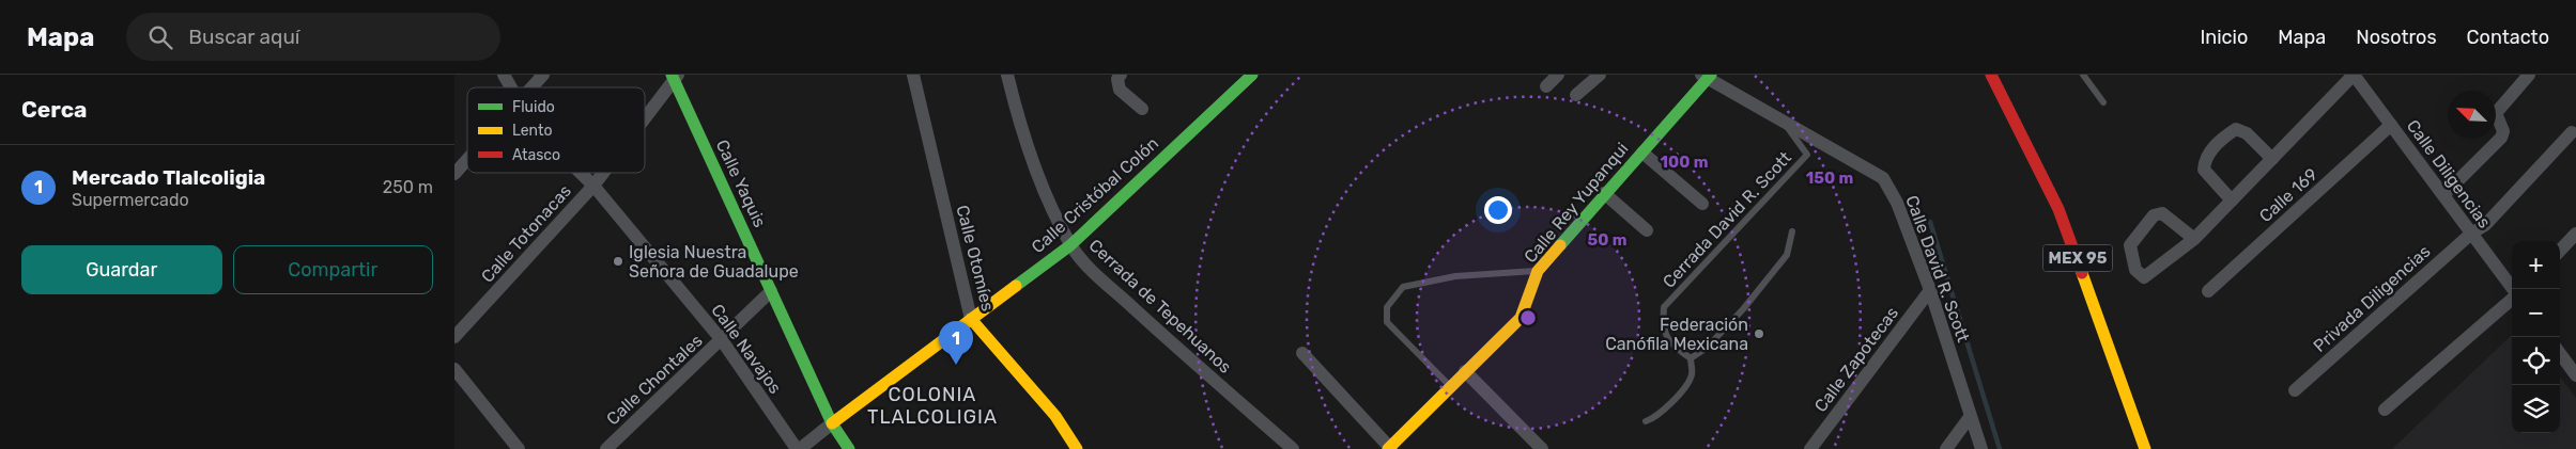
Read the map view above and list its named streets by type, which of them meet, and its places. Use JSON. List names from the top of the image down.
{
  "streets": {
    "street": [
      "Calle Diligencias",
      "Calle Yaquis",
      "Calle Cristóbal Colón",
      "Calle 169",
      "Calle Rey Yupanqui",
      "Calle Totonacas",
      "Calle Otomíes",
      "MEX 95",
      "Calle David R. Scott",
      "Privada Diligencias",
      "Cerrada de Tepehuanos",
      "Calle Navajos",
      "Calle Zapotecas",
      "Calle Chontales"
    ],
    "lane": ["Cerrada David R. Scott"]
  },
  "crossings": [
    ["Calle Diligencias", "Calle 169"],
    ["Calle Diligencias", "Privada Diligencias"],
    ["Calle Yaquis", "Calle Cristóbal Colón"],
    ["Calle Yaquis", "Calle Totonacas"],
    ["Calle Yaquis", "Calle Chontales"],
    ["Calle Cristóbal Colón", "Calle Otomíes"],
    ["Calle Cristóbal Colón", "Cerrada de Tepehuanos"],
    ["Calle Cristóbal Colón", "Calle Navajos"],
    ["Calle Rey Yupanqui", "Calle David R. Scott"],
    ["Cerrada David R. Scott", "Calle David R. Scott"],
    ["Calle Totonacas", "Calle Navajos"],
    ["Calle David R. Scott", "Calle Zapotecas"],
    ["Calle Navajos", "Calle Chontales"]
  ],
  "districts": ["COLONIA TLALCOLIGIA"],
  "places": ["Iglesia Nuestra Señora de Guadalupe", "Federación Canófila Mexicana"],
  "legend": ["Fluido", "Lento", "Atasco"],
  "north": "top left",
  "page": {
    "header": "Mapa",
    "search": "Buscar aquí",
    "nav": [
      "Inicio",
      "Mapa",
      "Nosotros",
      "Contacto"
    ],
    "heading": "Cerca",
    "list": [
      {
        "mark": "1",
        "name": "Mercado Tlalcoligia",
        "note": "Supermercado",
        "value": "250 m"
      }
    ],
    "buttons": ["Guardar", "Compartir"],
    "map_buttons": ["+", "−"],
    "pins": "1"
  },
  "rings": ["100 m", "150 m", "50 m"]
}
